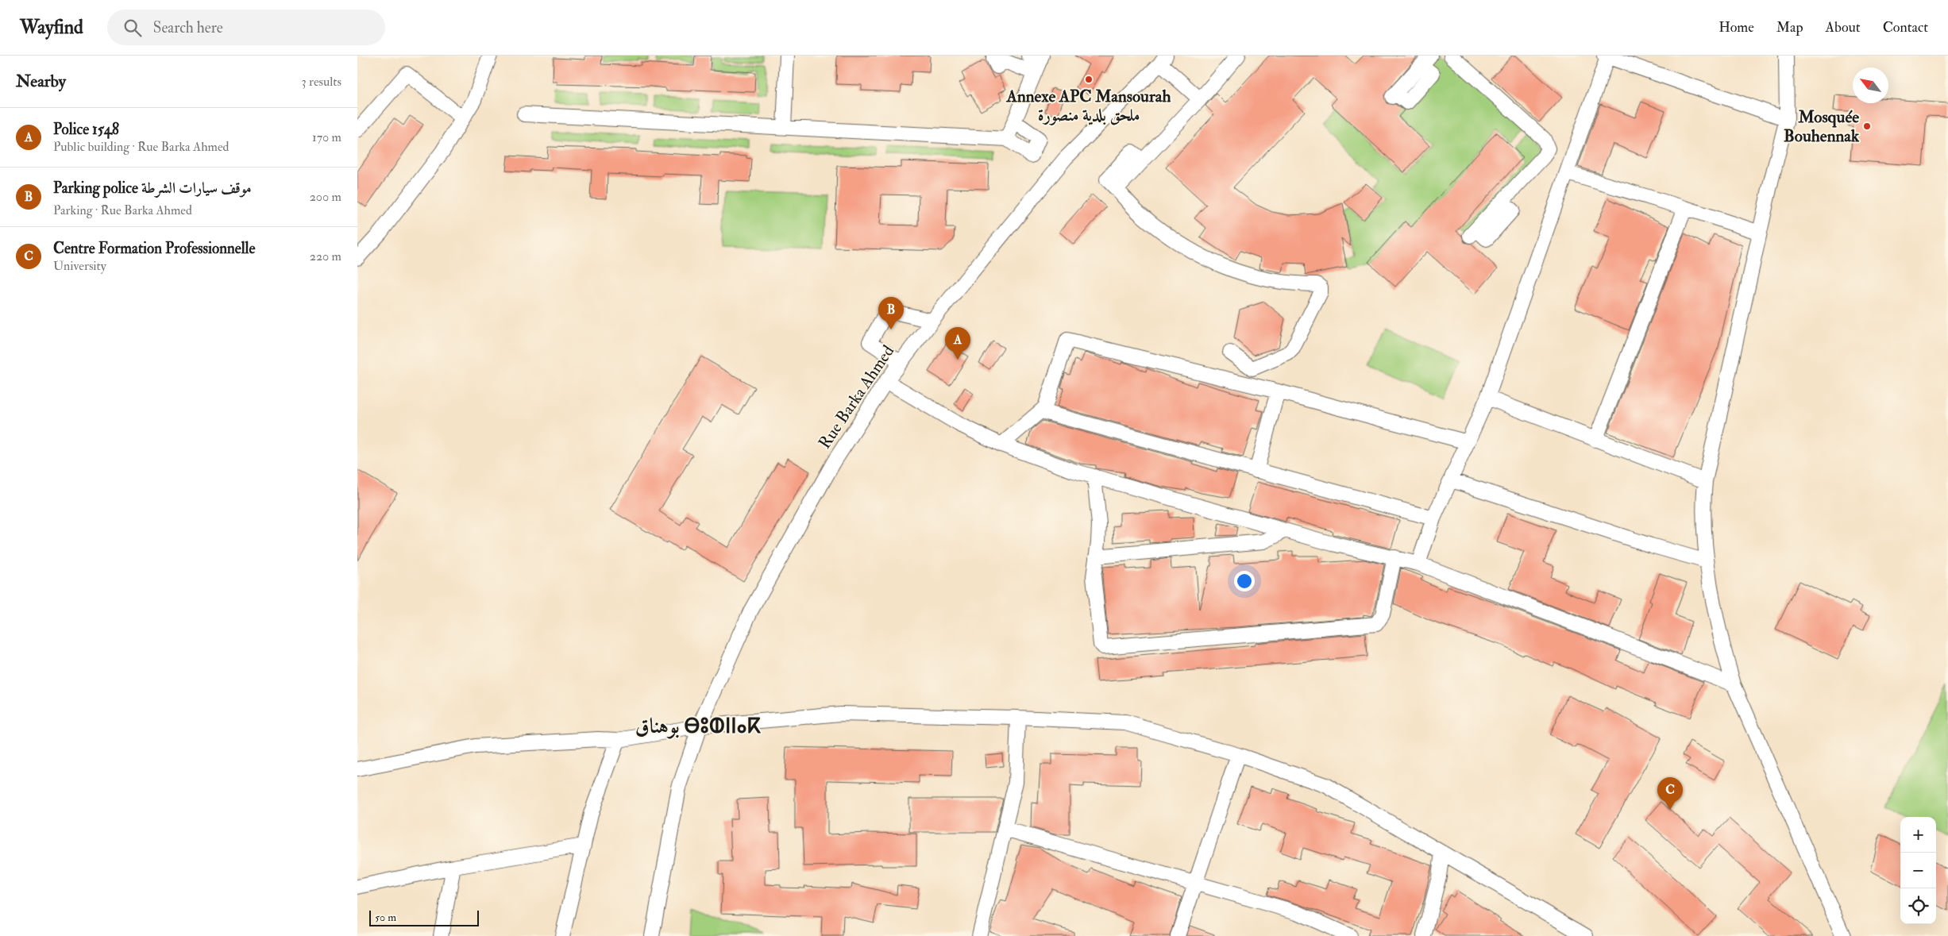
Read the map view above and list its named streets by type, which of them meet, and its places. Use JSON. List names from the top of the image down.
{
  "streets": {
    "street": ["Rue Barka Ahmed"]
  },
  "districts": ["بوهناق ⴱⵓⵀⵏⵏⴰⴽ"],
  "places": ["Annexe APC Mansourah ملحق بلدية منصورة", "Mosquée Bouhennak"],
  "scale_bar": "50 m",
  "north": "top left",
  "page": {
    "header": "Wayfind",
    "search": "Search here",
    "nav": [
      "Home",
      "Map",
      "About",
      "Contact"
    ],
    "heading": ["Nearby", "3 results"],
    "list": [
      {
        "mark": "A",
        "name": "Police 1548",
        "note": "Public building · Rue Barka Ahmed",
        "value": "170 m"
      },
      {
        "mark": "B",
        "name": "Parking police موقف سيارات الشرطة",
        "note": "Parking · Rue Barka Ahmed",
        "value": "200 m"
      },
      {
        "mark": "C",
        "name": "Centre Formation Professionnelle",
        "note": "University",
        "value": "220 m"
      }
    ],
    "pins": ["B", "A", "C"],
    "map_buttons": ["+", "−"],
    "scale": "50 m"
  }
}
